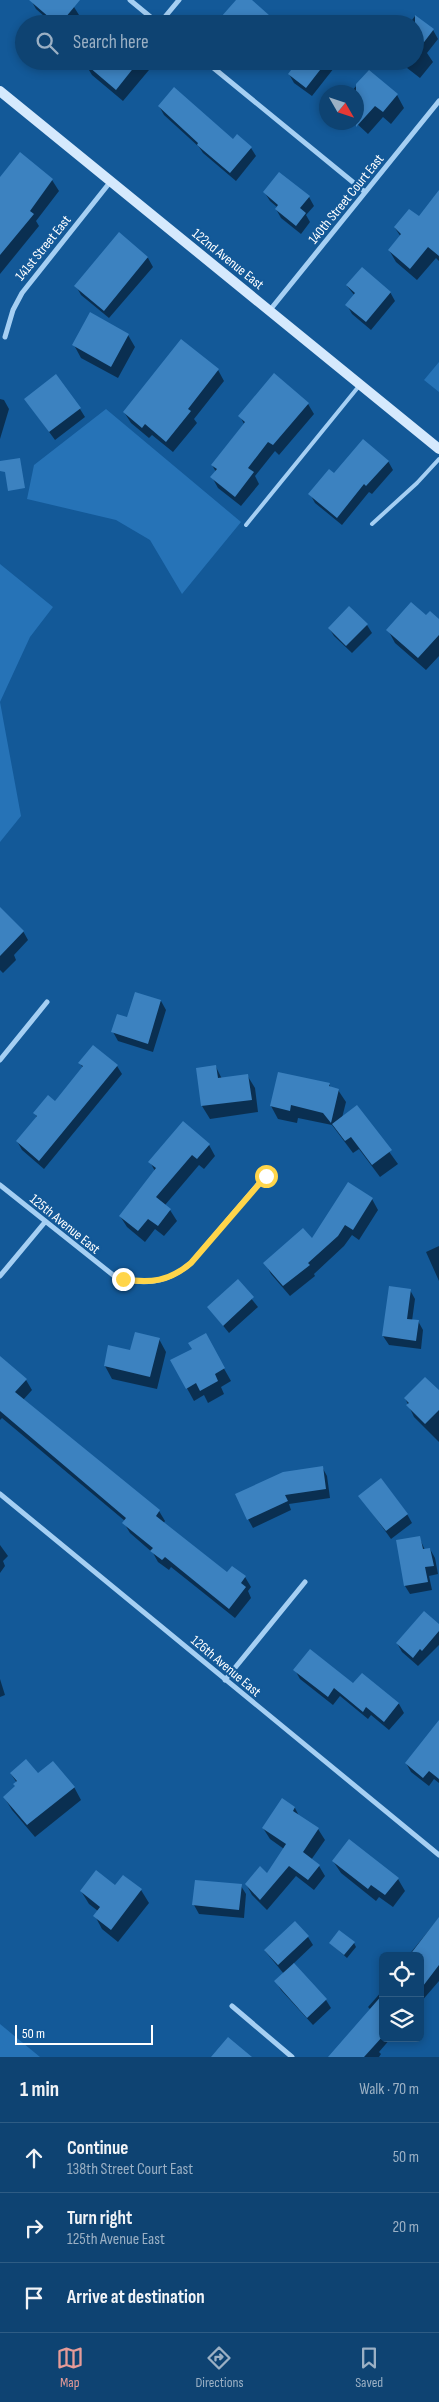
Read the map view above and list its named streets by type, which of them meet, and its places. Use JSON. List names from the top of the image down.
{
  "streets": {
    "main road": ["122nd Avenue East"],
    "street": [
      "140th Street Court East",
      "141st Street East",
      "125th Avenue East",
      "126th Avenue East"
    ]
  },
  "crossings": [
    ["140th Street Court East", "122nd Avenue East"],
    ["141st Street East", "122nd Avenue East"]
  ],
  "scale_bar": "50 m",
  "north": "bottom right",
  "page": {
    "search": "Search here",
    "scale": "50 m",
    "heading": ["1 min", "Walk · 70 m"],
    "list": [
      ["Continue", "138th Street Court East", "50 m"],
      ["Turn right", "125th Avenue East", "20 m"],
      "Arrive at destination"
    ],
    "nav": ["Map", "Directions", "Saved"]
  }
}
